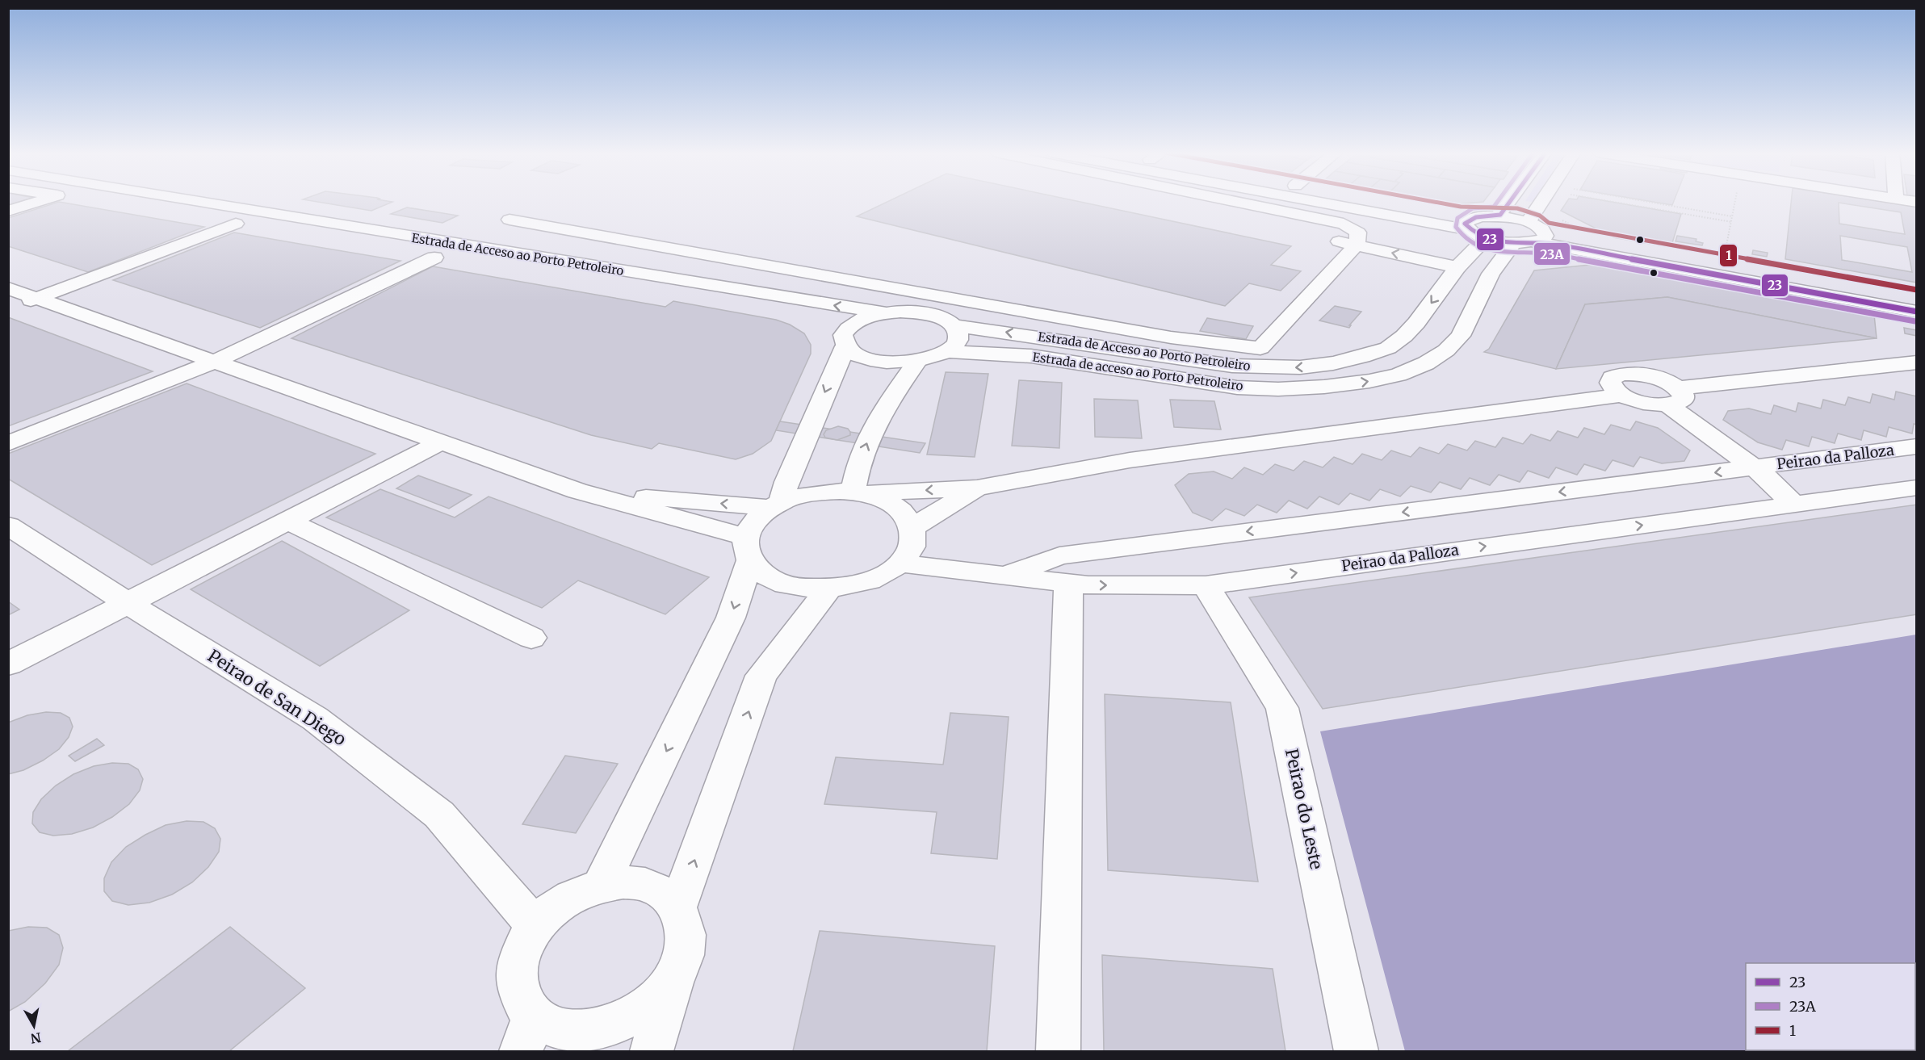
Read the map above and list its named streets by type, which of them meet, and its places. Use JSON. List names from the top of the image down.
{
  "streets": {
    "main road": [
      "Estrada de Acceso ao Porto Petroleiro",
      "Estrada de acceso ao Porto Petroleiro",
      "Peirao da Palloza",
      "Peirao de San Diego",
      "Peirao do Leste"
    ]
  },
  "crossings": [
    ["Estrada de Acceso ao Porto Petroleiro", "Estrada de acceso ao Porto Petroleiro"],
    ["Peirao da Palloza", "Peirao do Leste"]
  ],
  "lines": ["transit line 23", "transit line 23A", "transit line 1"],
  "legend": ["23", "23A", "1"],
  "north": "bottom"
}
